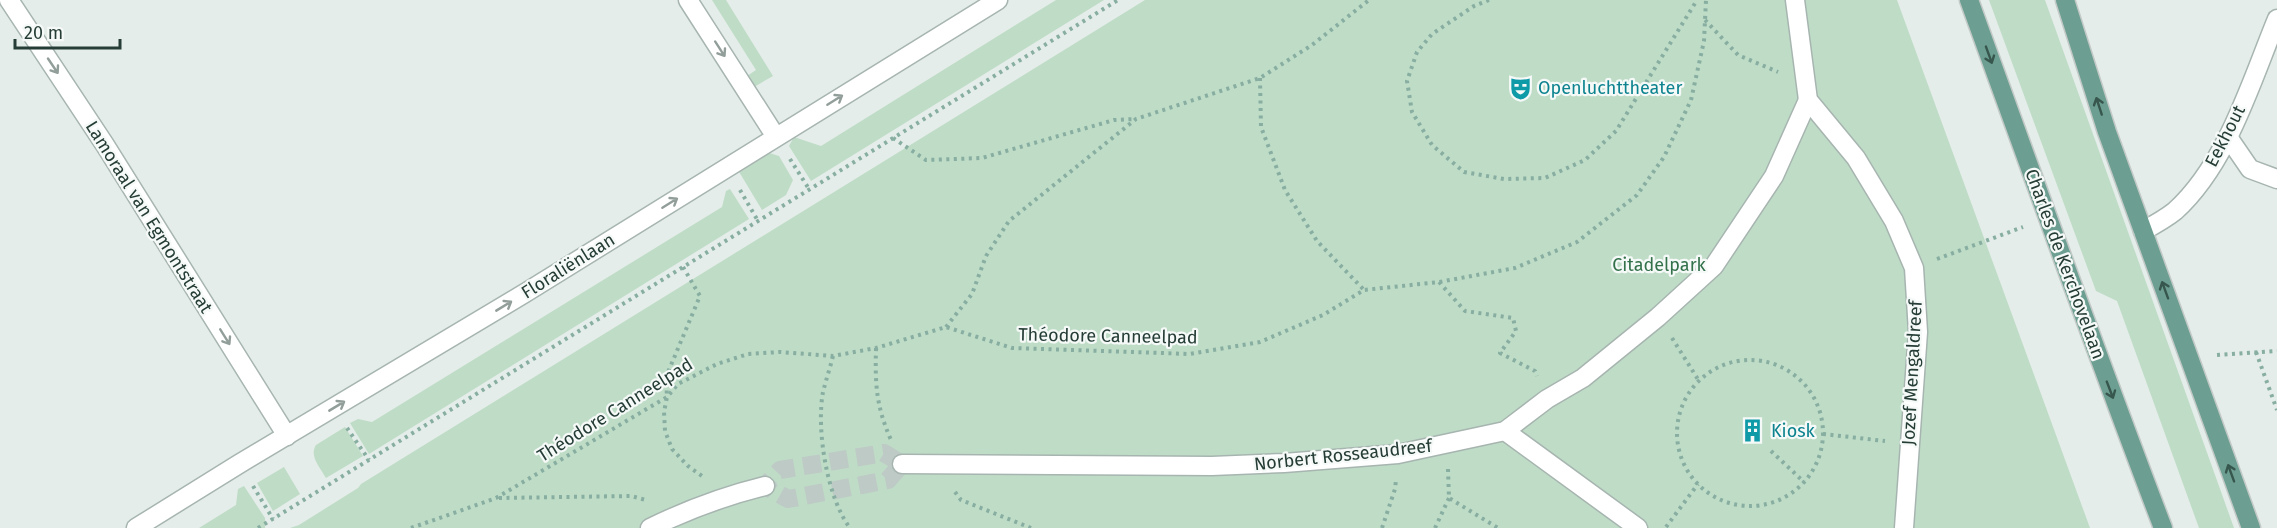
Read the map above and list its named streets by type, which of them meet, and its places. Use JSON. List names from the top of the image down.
{
  "streets": {
    "main road": ["Charles de Kerchovelaan"],
    "street": [
      "Eekhout",
      "Lamoraal van Egmontstraat",
      "Floraliënlaan",
      "Jozef Mengaldreef",
      "Norbert Rosseaudreef"
    ],
    "path": ["Théodore Canneelpad"]
  },
  "crossings": [
    ["Lamoraal van Egmontstraat", "Floraliënlaan"],
    ["Jozef Mengaldreef", "Norbert Rosseaudreef"]
  ],
  "one_way": ["Lamoraal van Egmontstraat", "Floraliënlaan"],
  "parks": ["Citadelpark"],
  "places": {
    "theatre": ["Openluchttheater"],
    "building": ["Kiosk"]
  },
  "scale_bar": "20 m"
}
